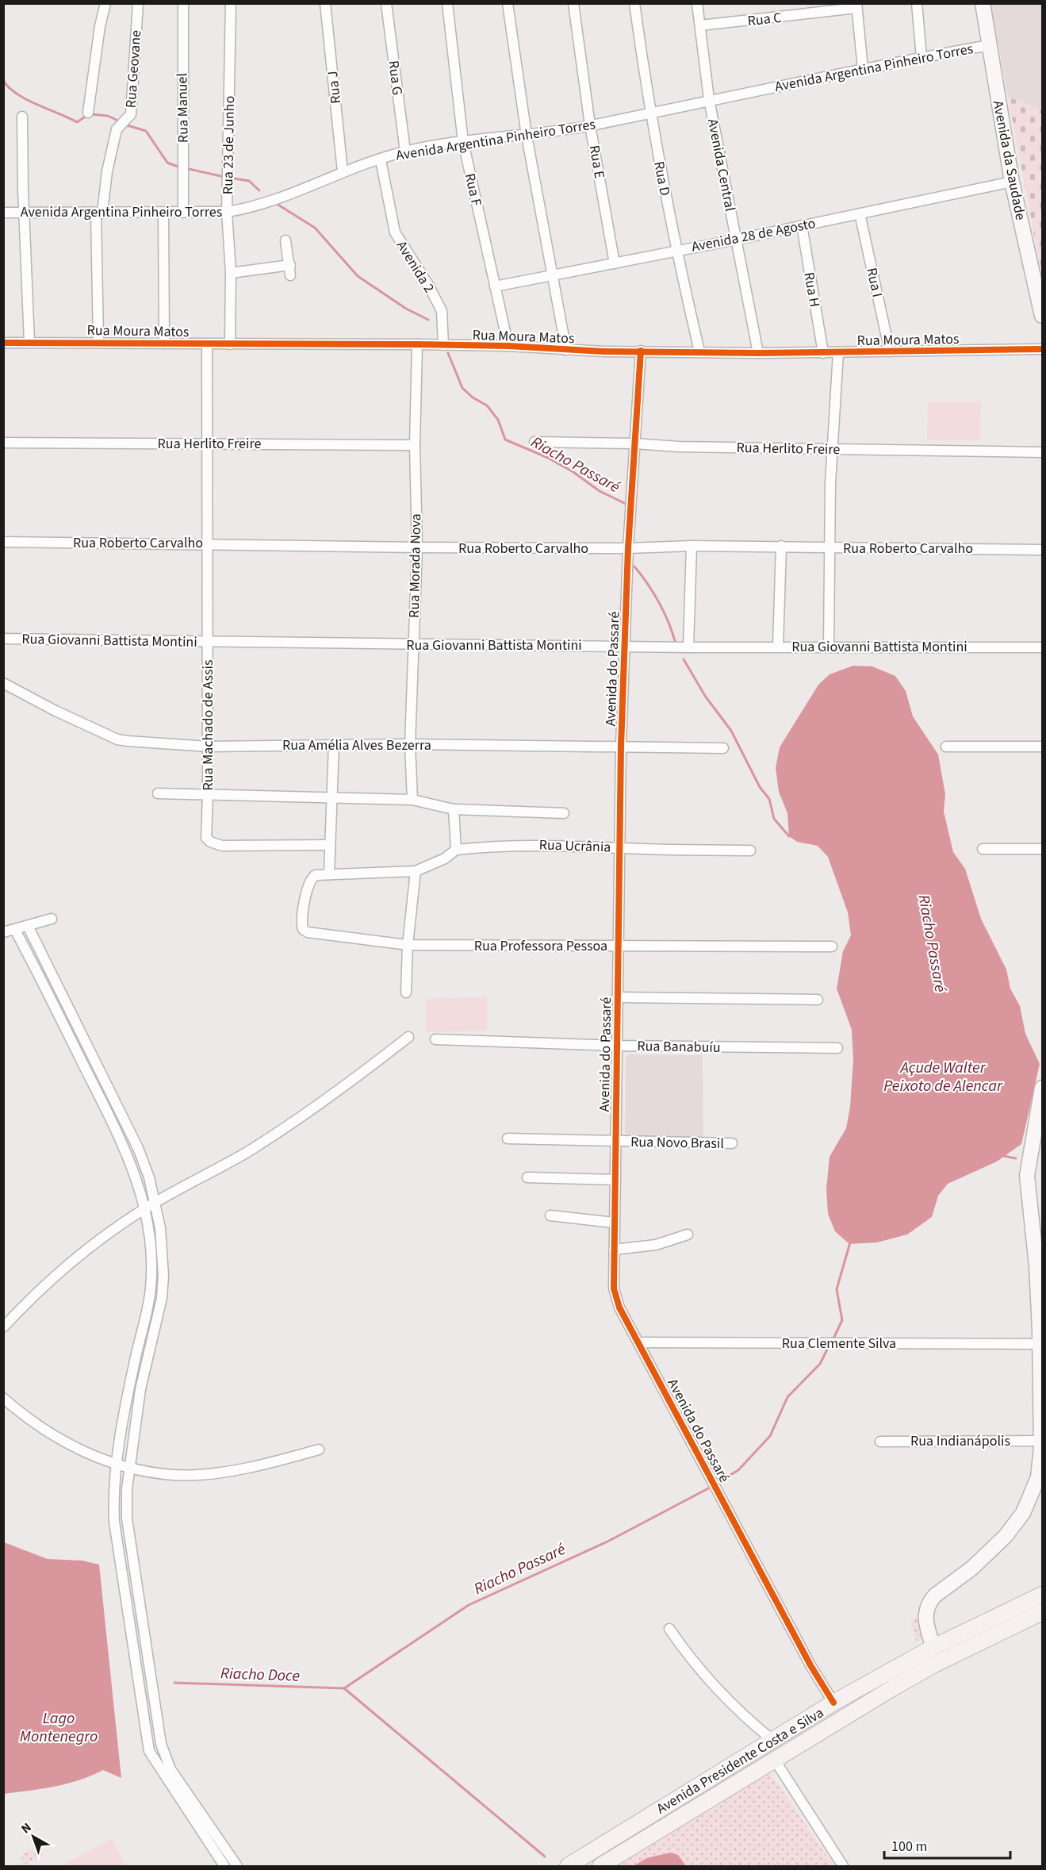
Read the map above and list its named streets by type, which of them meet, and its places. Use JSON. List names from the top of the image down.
{
  "streets": {
    "main road": ["Avenida Presidente Costa e Silva"],
    "street": [
      "Rua C",
      "Avenida Argentina Pinheiro Torres",
      "Rua Geovane",
      "Rua G",
      "Rua J",
      "Rua Manuel",
      "Rua 23 de Junho",
      "Avenida da Saudade",
      "Rua E",
      "Avenida Central",
      "Rua D",
      "Rua F",
      "Avenida 28 de Agosto",
      "Avenida 2",
      "Rua I",
      "Rua H",
      "Rua Moura Matos",
      "Rua Herlito Freire",
      "Rua Roberto Carvalho",
      "Rua Morada Nova",
      "Rua Giovanni Battista Montini",
      "Avenida do Passaré",
      "Rua Machado de Assis",
      "Rua Amélia Alves Bezerra",
      "Rua Ucrânia",
      "Rua Professora Pessoa",
      "Rua Banabuíu",
      "Rua Novo Brasil",
      "Rua Clemente Silva",
      "Rua Indianápolis"
    ]
  },
  "crossings": [
    ["Rua C", "Avenida Central"],
    ["Avenida Argentina Pinheiro Torres", "Rua Geovane"],
    ["Avenida Argentina Pinheiro Torres", "Rua G"],
    ["Avenida Argentina Pinheiro Torres", "Rua J"],
    ["Avenida Argentina Pinheiro Torres", "Rua Manuel"],
    ["Avenida Argentina Pinheiro Torres", "Rua 23 de Junho"],
    ["Avenida Argentina Pinheiro Torres", "Avenida da Saudade"],
    ["Avenida Argentina Pinheiro Torres", "Rua E"],
    ["Avenida Argentina Pinheiro Torres", "Avenida Central"],
    ["Avenida Argentina Pinheiro Torres", "Rua D"],
    ["Avenida Argentina Pinheiro Torres", "Rua F"],
    ["Avenida Argentina Pinheiro Torres", "Avenida 2"],
    ["Rua Geovane", "Rua Moura Matos"],
    ["Rua 23 de Junho", "Rua Moura Matos"],
    ["Avenida da Saudade", "Avenida 28 de Agosto"],
    ["Rua E", "Avenida 28 de Agosto"],
    ["Avenida Central", "Avenida 28 de Agosto"],
    ["Avenida Central", "Rua Moura Matos"],
    ["Rua D", "Avenida 28 de Agosto"],
    ["Rua D", "Rua Moura Matos"],
    ["Rua F", "Avenida 28 de Agosto"],
    ["Rua F", "Rua Moura Matos"],
    ["Avenida 28 de Agosto", "Rua I"],
    ["Avenida 28 de Agosto", "Rua H"],
    ["Avenida 2", "Rua Moura Matos"],
    ["Rua I", "Rua Moura Matos"],
    ["Rua H", "Rua Moura Matos"],
    ["Rua Moura Matos", "Rua Morada Nova"],
    ["Rua Moura Matos", "Avenida do Passaré"],
    ["Rua Moura Matos", "Rua Machado de Assis"],
    ["Rua Herlito Freire", "Rua Morada Nova"],
    ["Rua Herlito Freire", "Avenida do Passaré"],
    ["Rua Herlito Freire", "Rua Machado de Assis"],
    ["Rua Roberto Carvalho", "Rua Morada Nova"],
    ["Rua Roberto Carvalho", "Avenida do Passaré"],
    ["Rua Roberto Carvalho", "Rua Machado de Assis"],
    ["Rua Morada Nova", "Rua Giovanni Battista Montini"],
    ["Rua Morada Nova", "Rua Amélia Alves Bezerra"],
    ["Rua Giovanni Battista Montini", "Avenida do Passaré"],
    ["Rua Giovanni Battista Montini", "Rua Machado de Assis"],
    ["Avenida do Passaré", "Rua Amélia Alves Bezerra"],
    ["Avenida do Passaré", "Rua Ucrânia"],
    ["Avenida do Passaré", "Rua Professora Pessoa"],
    ["Avenida do Passaré", "Rua Banabuíu"],
    ["Avenida do Passaré", "Rua Novo Brasil"],
    ["Avenida do Passaré", "Rua Clemente Silva"],
    ["Avenida do Passaré", "Avenida Presidente Costa e Silva"],
    ["Rua Machado de Assis", "Rua Amélia Alves Bezerra"]
  ],
  "water": [
    "Riacho Passaré",
    "Açude Walter Peixoto de Alencar",
    "Riacho Doce",
    "Lago Montenegro"
  ],
  "scale_bar": "100 m",
  "north": "top left"
}
